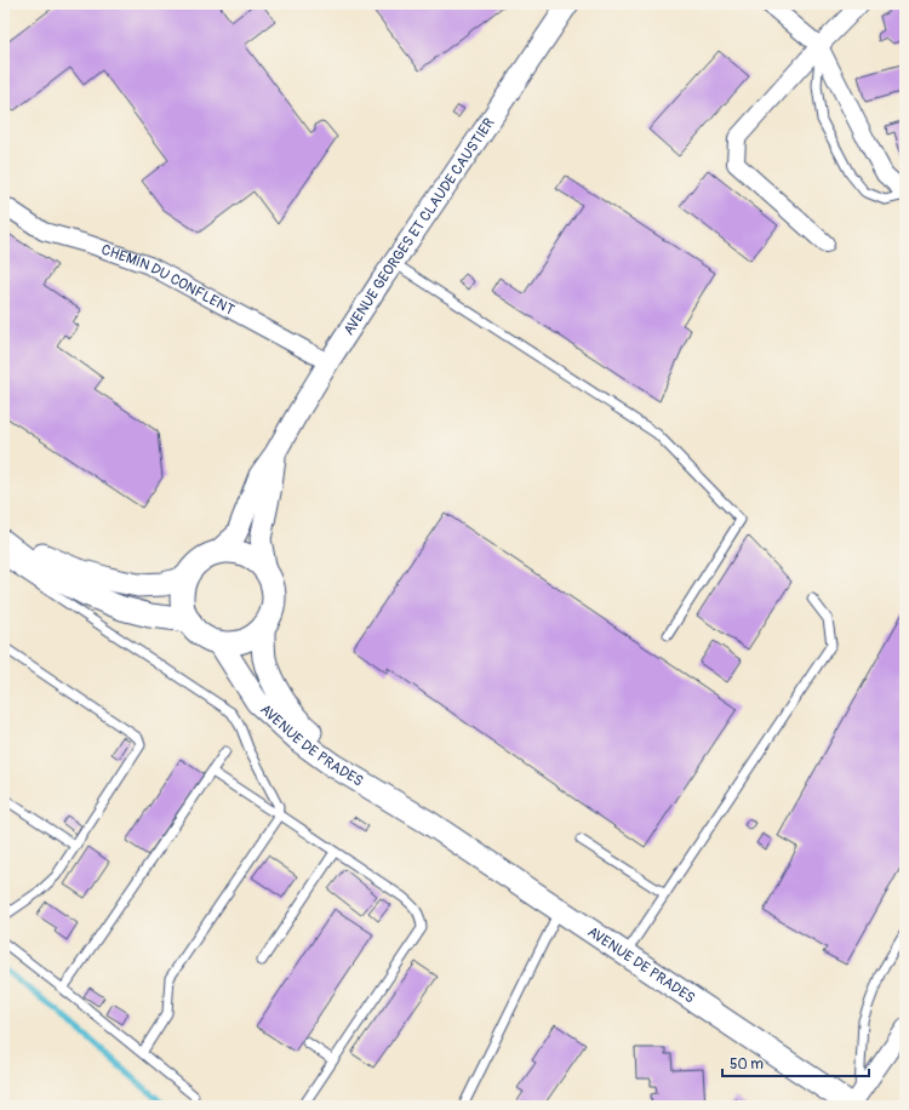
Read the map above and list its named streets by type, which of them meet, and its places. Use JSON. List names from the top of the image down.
{
  "streets": {
    "main road": ["AVENUE DE PRADES"],
    "street": ["AVENUE GEORGES ET CLAUDE CAUSTIER", "CHEMIN DU CONFLENT"]
  },
  "crossings": [
    ["AVENUE GEORGES ET CLAUDE CAUSTIER", "CHEMIN DU CONFLENT"],
    ["AVENUE GEORGES ET CLAUDE CAUSTIER", "AVENUE DE PRADES"]
  ],
  "scale_bar": "50 m"
}
